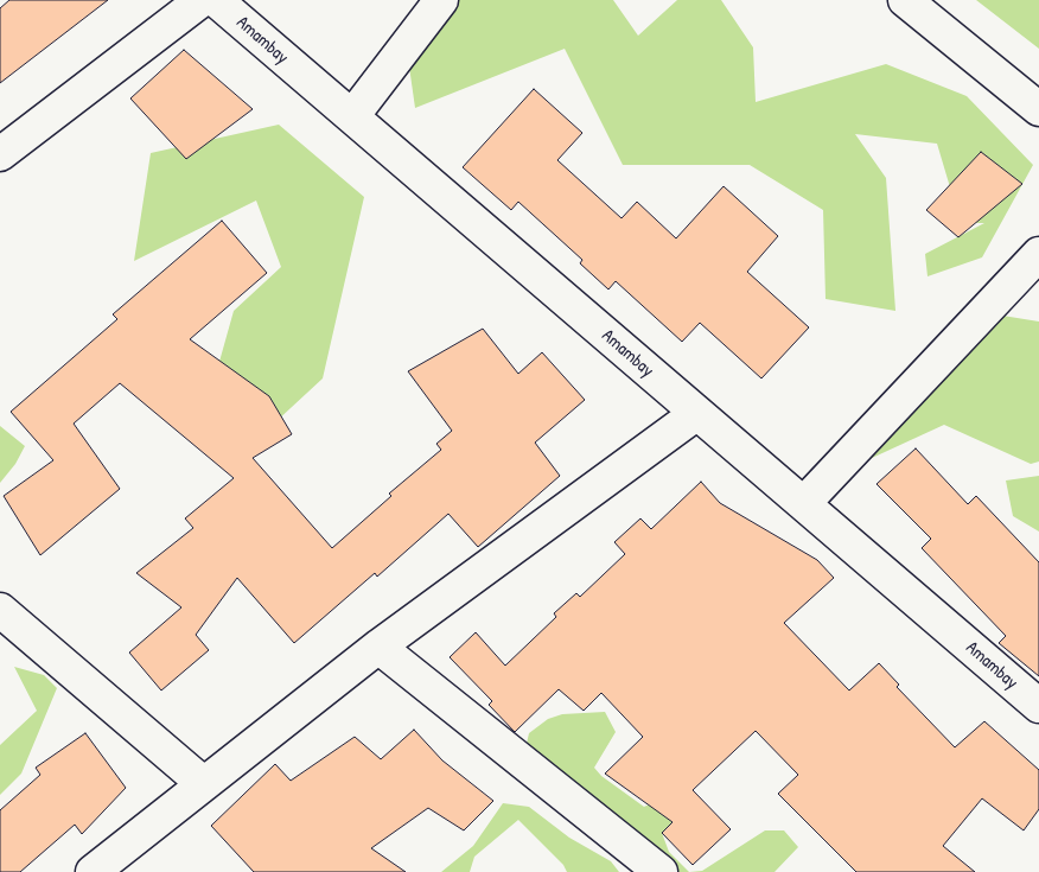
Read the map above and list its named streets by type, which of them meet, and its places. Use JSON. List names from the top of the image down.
{
  "streets": {
    "street": ["Amambay"]
  }
}
